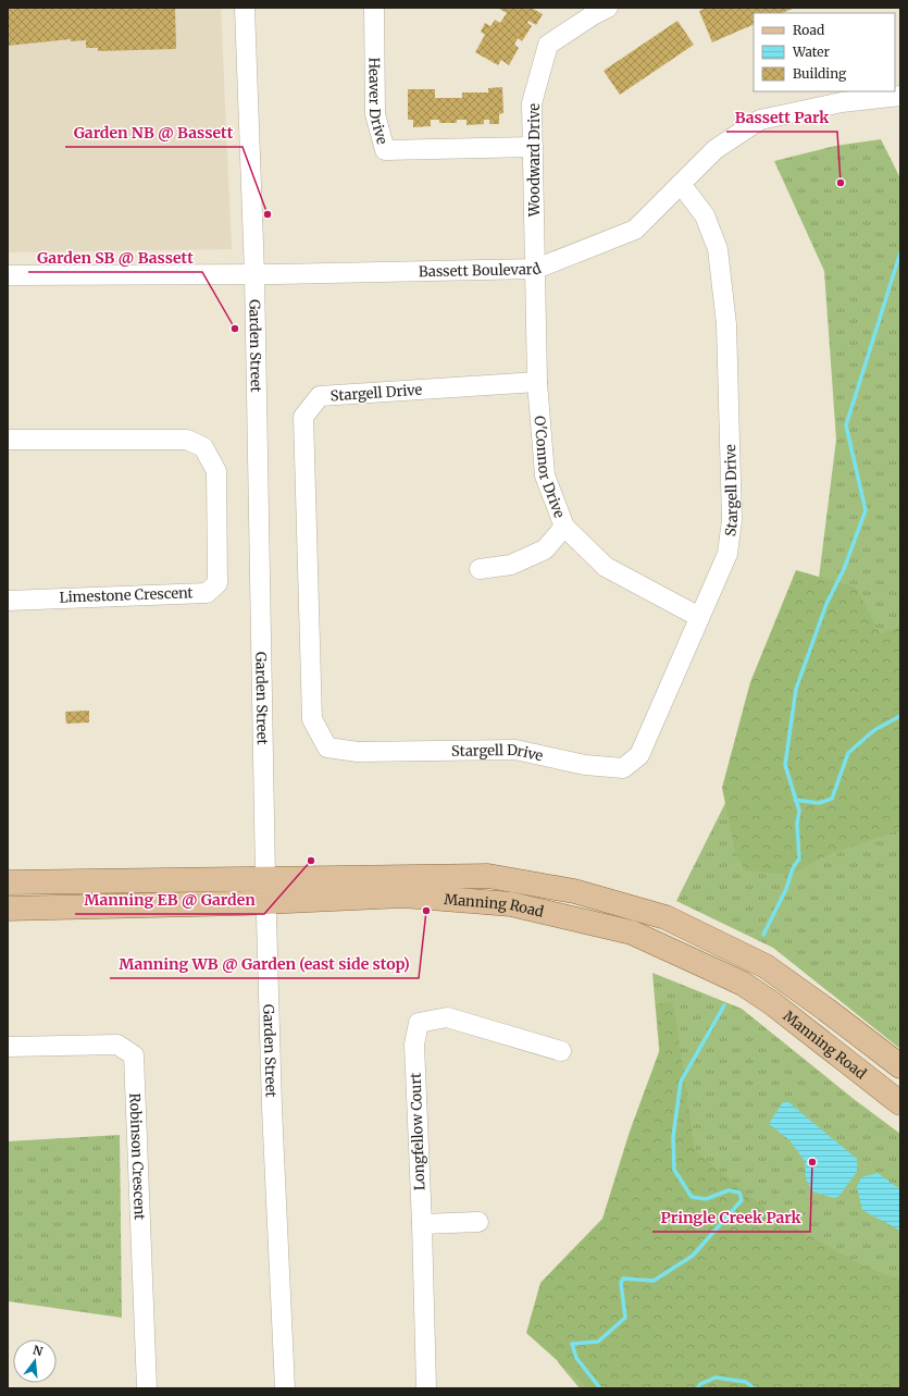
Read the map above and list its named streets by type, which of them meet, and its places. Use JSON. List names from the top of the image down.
{
  "streets": {
    "main road": ["Manning Road"],
    "street": [
      "Heaver Drive",
      "Woodward Drive",
      "Bassett Boulevard",
      "Garden Street",
      "Stargell Drive",
      "O'Connor Drive",
      "Limestone Crescent",
      "Longfellow Court",
      "Robinson Crescent"
    ]
  },
  "crossings": [
    ["Heaver Drive", "Woodward Drive"],
    ["Woodward Drive", "Bassett Boulevard"],
    ["Woodward Drive", "O'Connor Drive"],
    ["Bassett Boulevard", "Garden Street"],
    ["Bassett Boulevard", "Stargell Drive"],
    ["Bassett Boulevard", "O'Connor Drive"],
    ["Garden Street", "Manning Road"],
    ["Stargell Drive", "O'Connor Drive"]
  ],
  "places": [
    "Bassett Park",
    "Garden NB @ Bassett",
    "Garden SB @ Bassett",
    "Manning EB @ Garden",
    "Manning WB @ Garden (east side stop)",
    "Pringle Creek Park"
  ],
  "legend": ["Road", "Water", "Building"],
  "north": "top"
}
